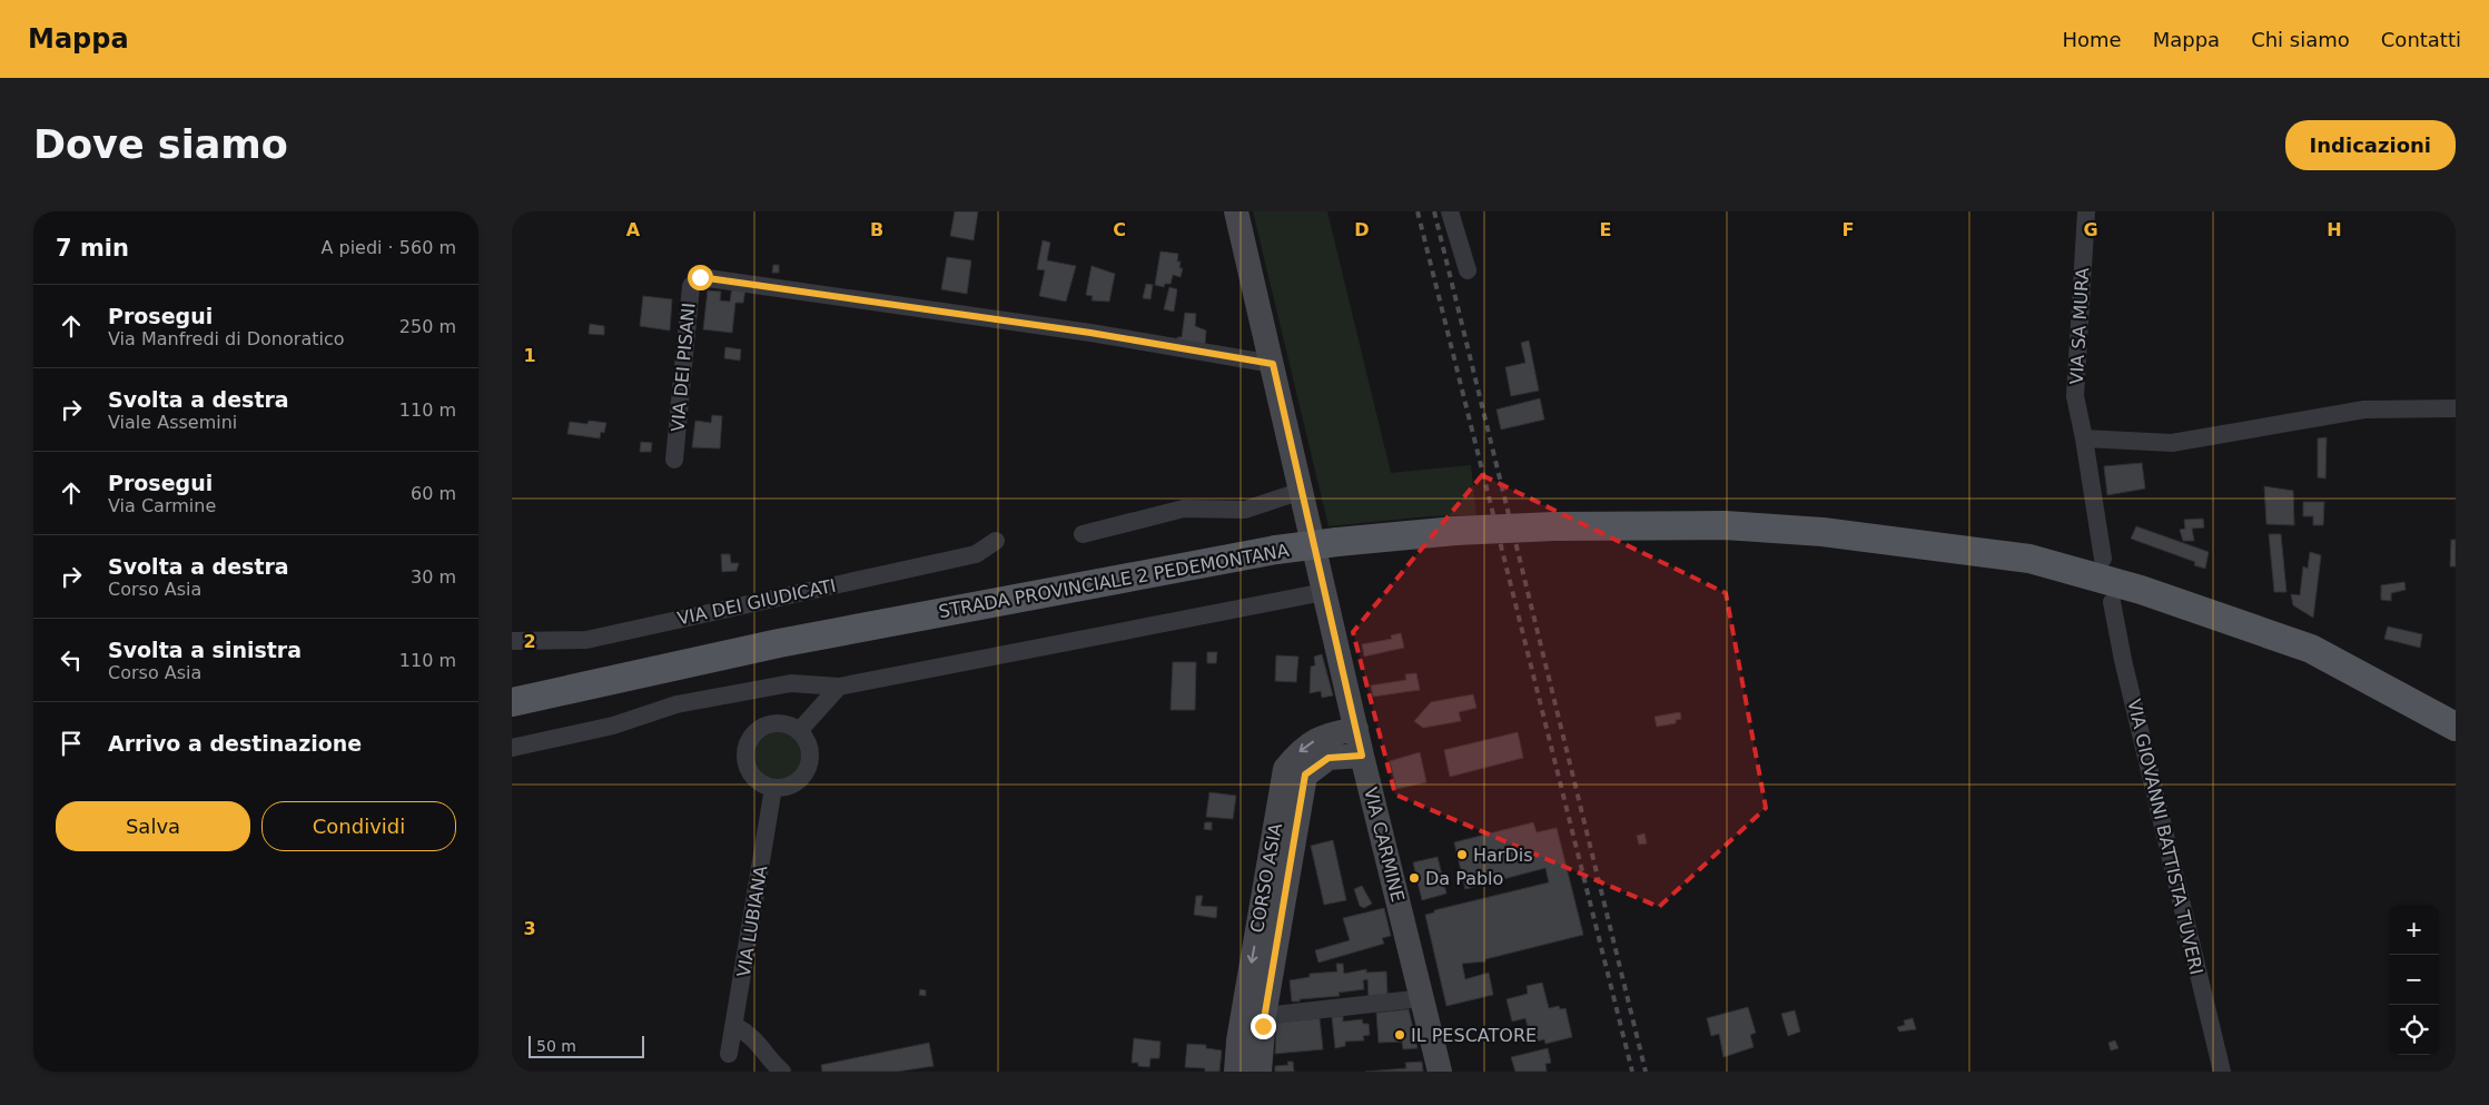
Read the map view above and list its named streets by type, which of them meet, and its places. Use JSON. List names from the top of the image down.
{
  "streets": {
    "main road": ["STRADA PROVINCIALE 2 PEDEMONTANA", "VIA CARMINE", "CORSO ASIA"],
    "street": [
      "VIA SA MURA",
      "VIA DEI PISANI",
      "VIA DEI GIUDICATI",
      "VIA GIOVANNI BATTISTA TUVERI",
      "VIA LUBIANA"
    ]
  },
  "crossings": [
    ["VIA DEI PISANI", "VIA CARMINE"],
    ["VIA CARMINE", "CORSO ASIA"]
  ],
  "places": ["HarDis", "Da Pablo", "IL PESCATORE"],
  "scale_bar": "50 m",
  "page": {
    "header": "Mappa",
    "nav": [
      "Home",
      "Mappa",
      "Chi siamo",
      "Contatti"
    ],
    "buttons": [
      "Indicazioni",
      ["Salva", "Condividi"]
    ],
    "title": "Dove siamo",
    "heading": ["7 min", "A piedi · 560 m"],
    "list": [
      ["Prosegui", "Via Manfredi di Donoratico", "250 m"],
      ["Svolta a destra", "Viale Assemini", "110 m"],
      ["Prosegui", "Via Carmine", "60 m"],
      ["Svolta a destra", "Corso Asia", "30 m"],
      ["Svolta a sinistra", "Corso Asia", "110 m"],
      "Arrivo a destinazione"
    ],
    "map_buttons": ["+", "−"],
    "scale": "50 m"
  },
  "grid": {
    "columns": [
      "A",
      "B",
      "C",
      "D",
      "E",
      "F",
      "G",
      "H"
    ],
    "rows": ["1", "2", "3"]
  }
}
